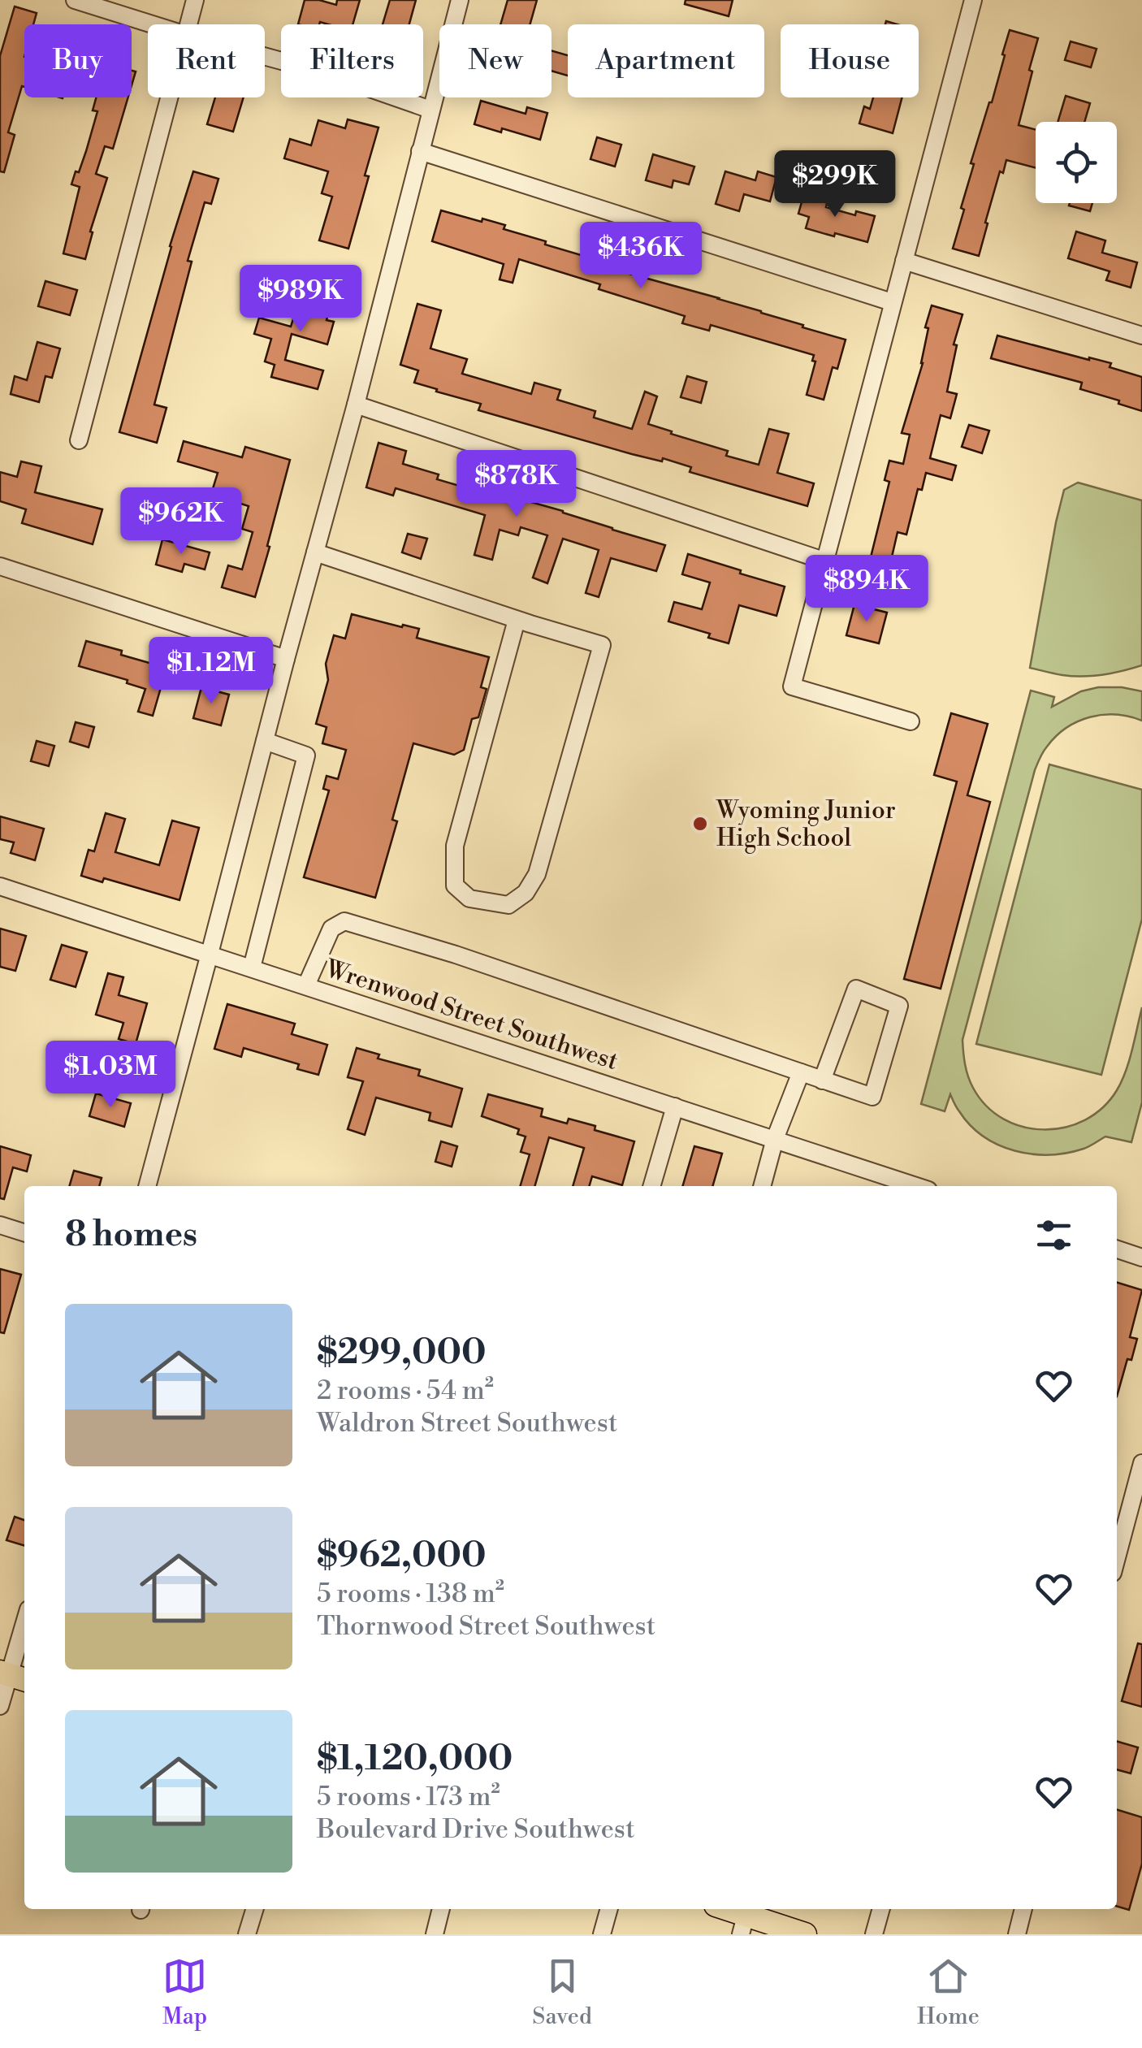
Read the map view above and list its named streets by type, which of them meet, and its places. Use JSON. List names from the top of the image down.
{
  "streets": {
    "street": ["Wrenwood Street Southwest"]
  },
  "places": ["Wyoming Junior High School"],
  "page": {
    "chip": [
      "Buy",
      "Rent",
      "Filters",
      "New",
      "Apartment",
      "House"
    ],
    "price": [
      "$299K",
      "$436K",
      "$989K",
      "$878K",
      "$962K",
      "$894K",
      "$1.12M",
      "$1.03M"
    ],
    "heading": "8 homes",
    "list": [
      {
        "name": "$299,000",
        "note": "2 rooms · 54 m² · Waldron Street Southwest"
      },
      {
        "name": "$962,000",
        "note": "5 rooms · 138 m² · Thornwood Street Southwest"
      },
      {
        "name": "$1,120,000",
        "note": "5 rooms · 173 m² · Boulevard Drive Southwest"
      }
    ],
    "tabs": ["Map", "Saved", "Home"]
  }
}
